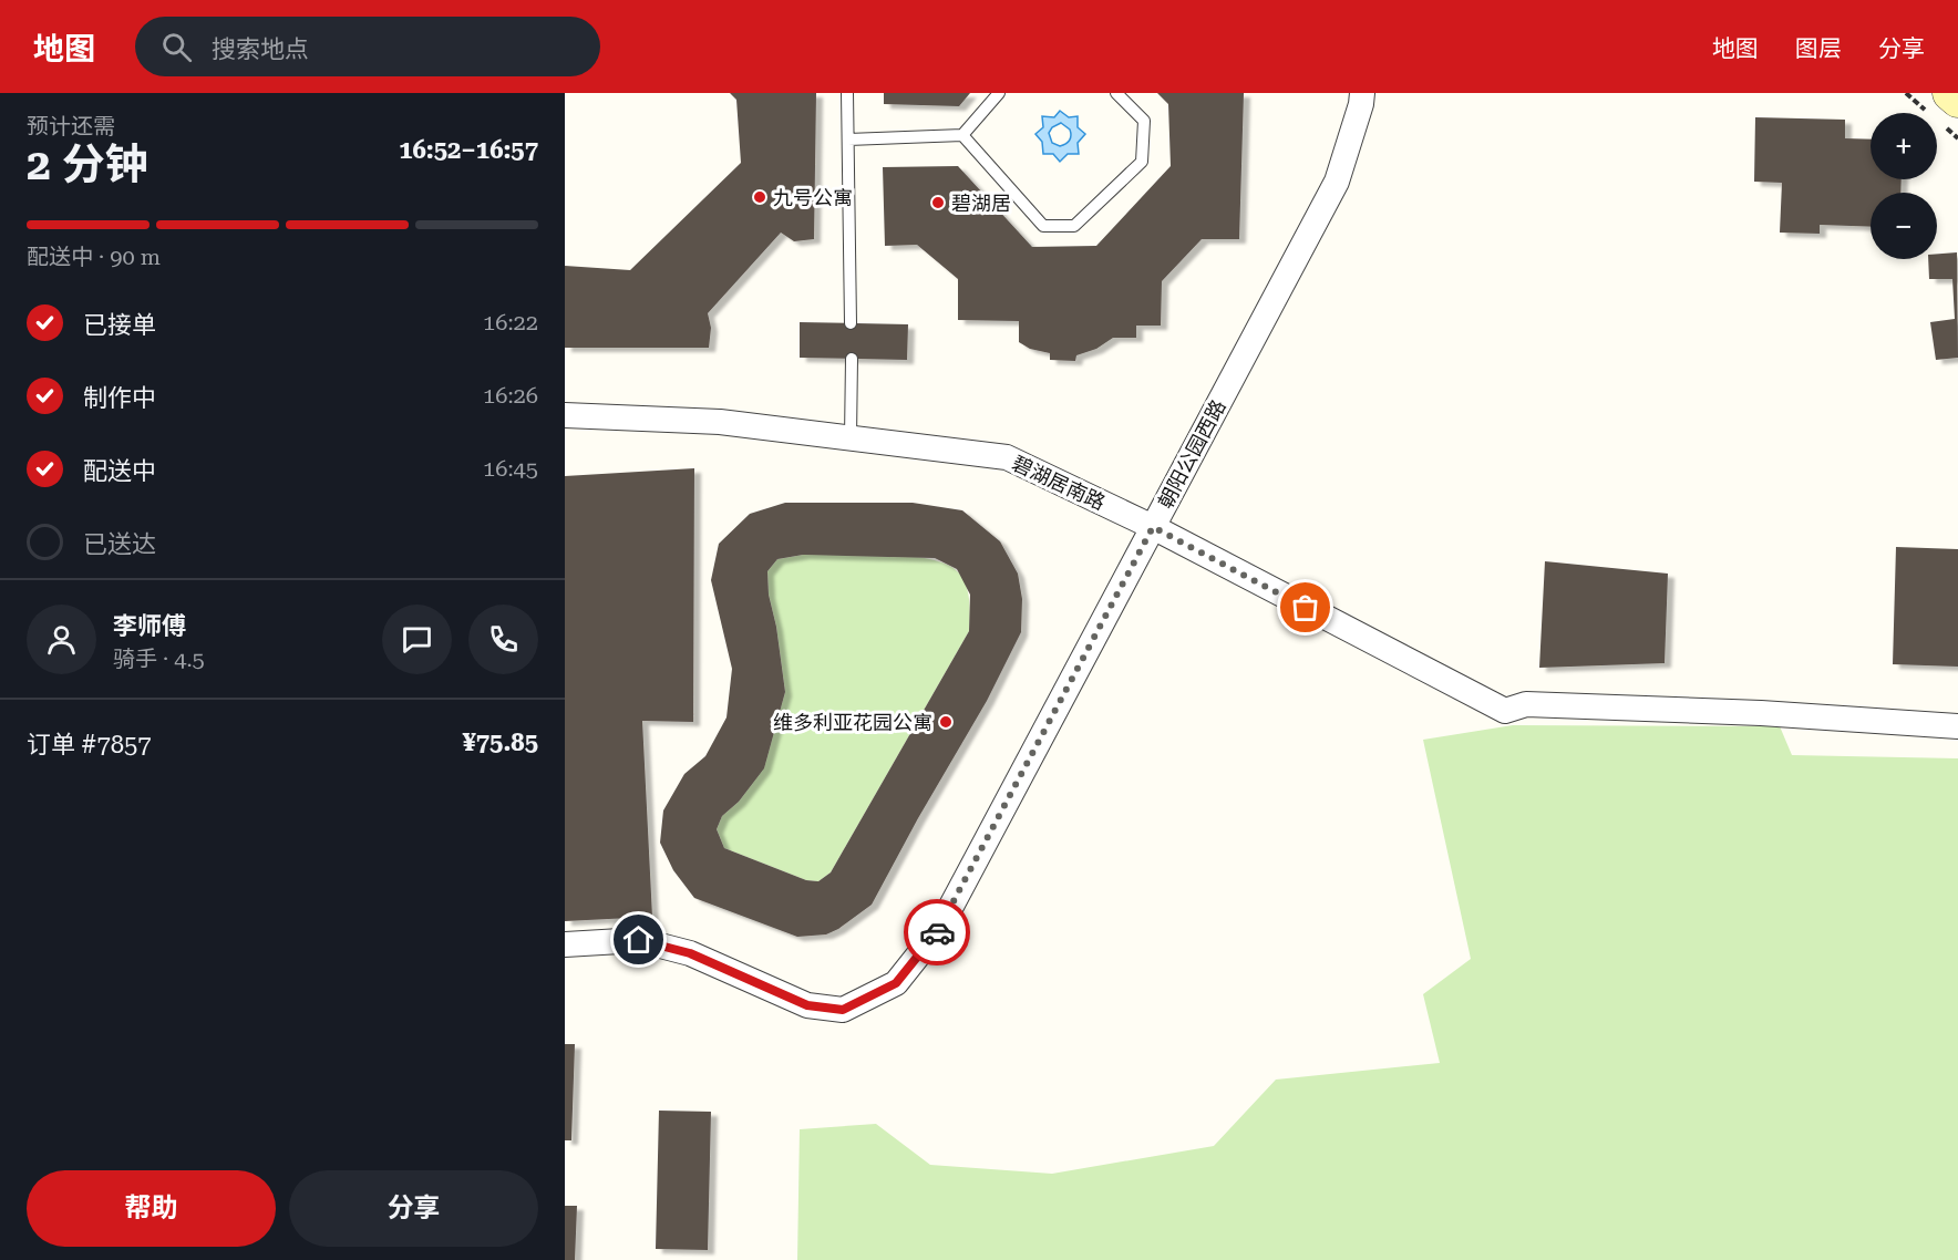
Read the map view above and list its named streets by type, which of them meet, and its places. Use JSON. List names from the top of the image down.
{
  "streets": {
    "street": ["朝阳公园西路", "碧湖居南路"]
  },
  "crossings": [
    ["朝阳公园西路", "碧湖居南路"]
  ],
  "places": ["九号公寓", "碧湖居", "维多利亚花园公寓"],
  "page": {
    "header": "地图",
    "search": "搜索地点",
    "nav": ["地图", "图层", "分享"],
    "heading": ["2 分钟", "预计还需", "16:52–16:57"],
    "panel": [
      "李师傅",
      "骑手 · 4.5",
      "订单 #7857",
      "¥75.85"
    ],
    "map_buttons": ["+", "−"],
    "bar": "配送中 · 90 m",
    "list": [
      ["已接单", "16:22"],
      ["制作中", "16:26"],
      ["配送中", "16:45"],
      "已送达"
    ],
    "buttons": ["帮助", "分享"]
  }
}
